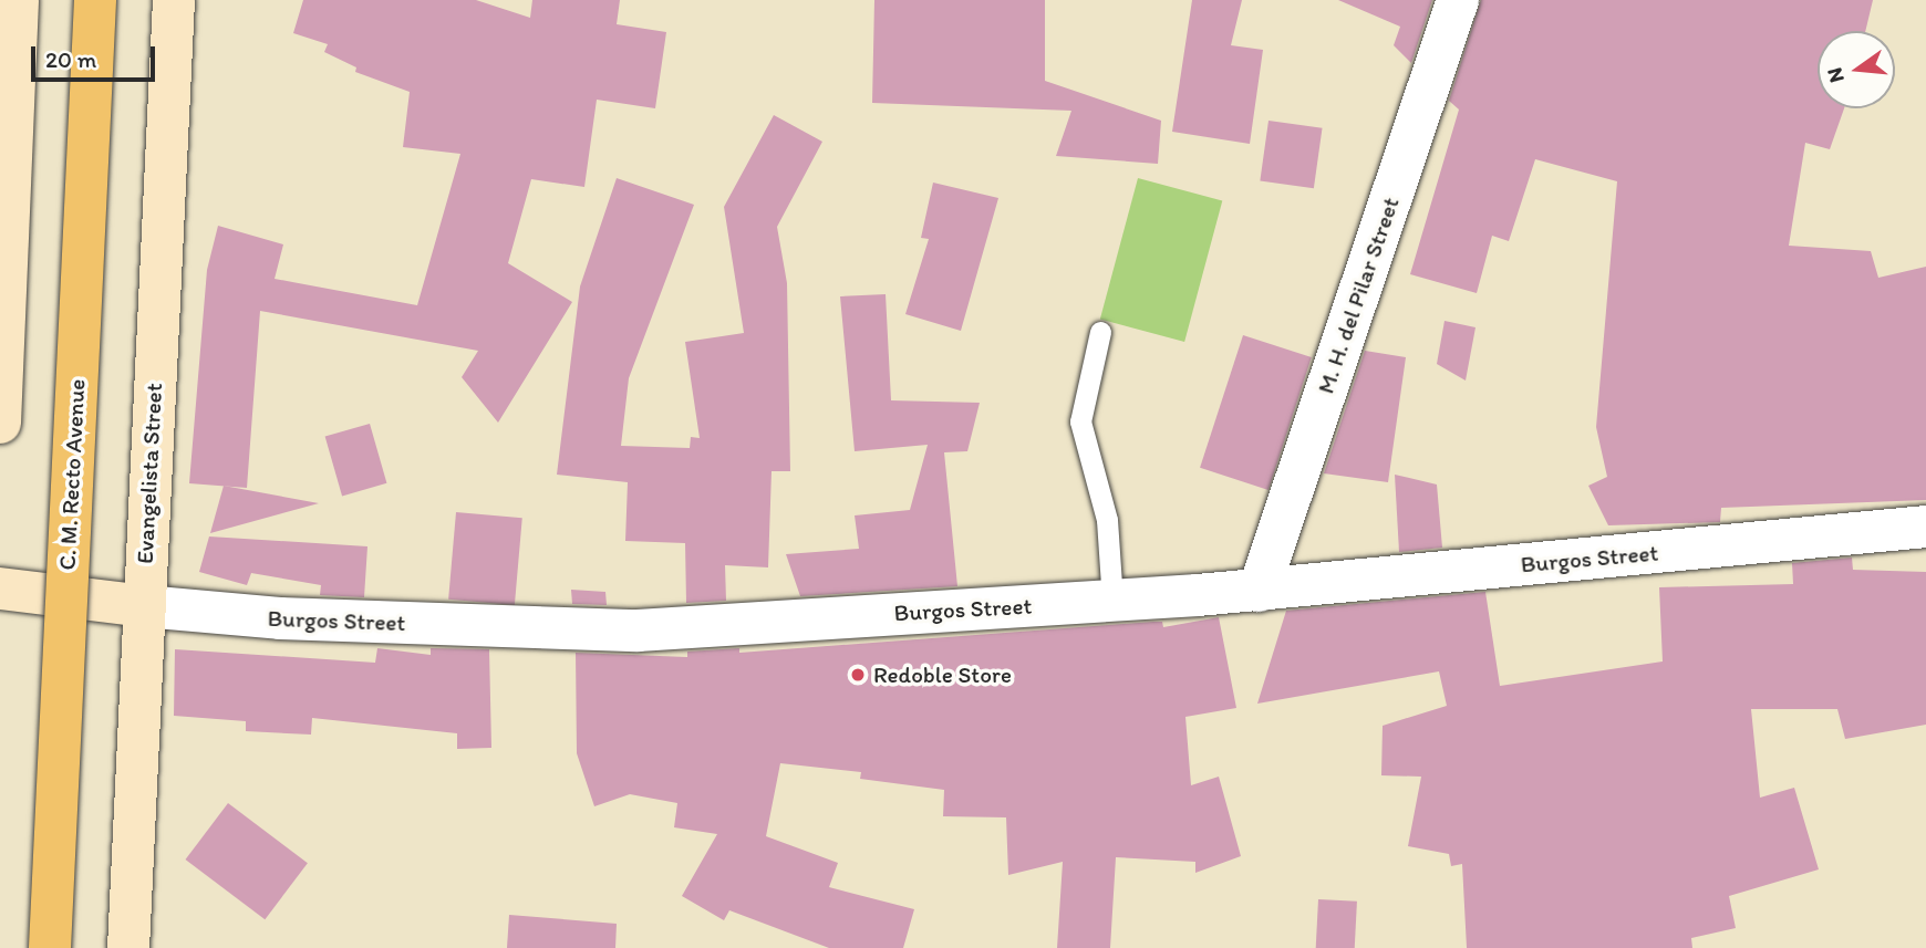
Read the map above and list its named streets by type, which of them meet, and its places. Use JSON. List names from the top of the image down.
{
  "streets": {
    "highway": ["C. M. Recto Avenue"],
    "street": ["M. H. del Pilar Street", "Evangelista Street", "Burgos Street"]
  },
  "crossings": [
    ["M. H. del Pilar Street", "Burgos Street"],
    ["Evangelista Street", "Burgos Street"]
  ],
  "places": ["Redoble Store"],
  "scale_bar": "20 m",
  "north": "left"
}
